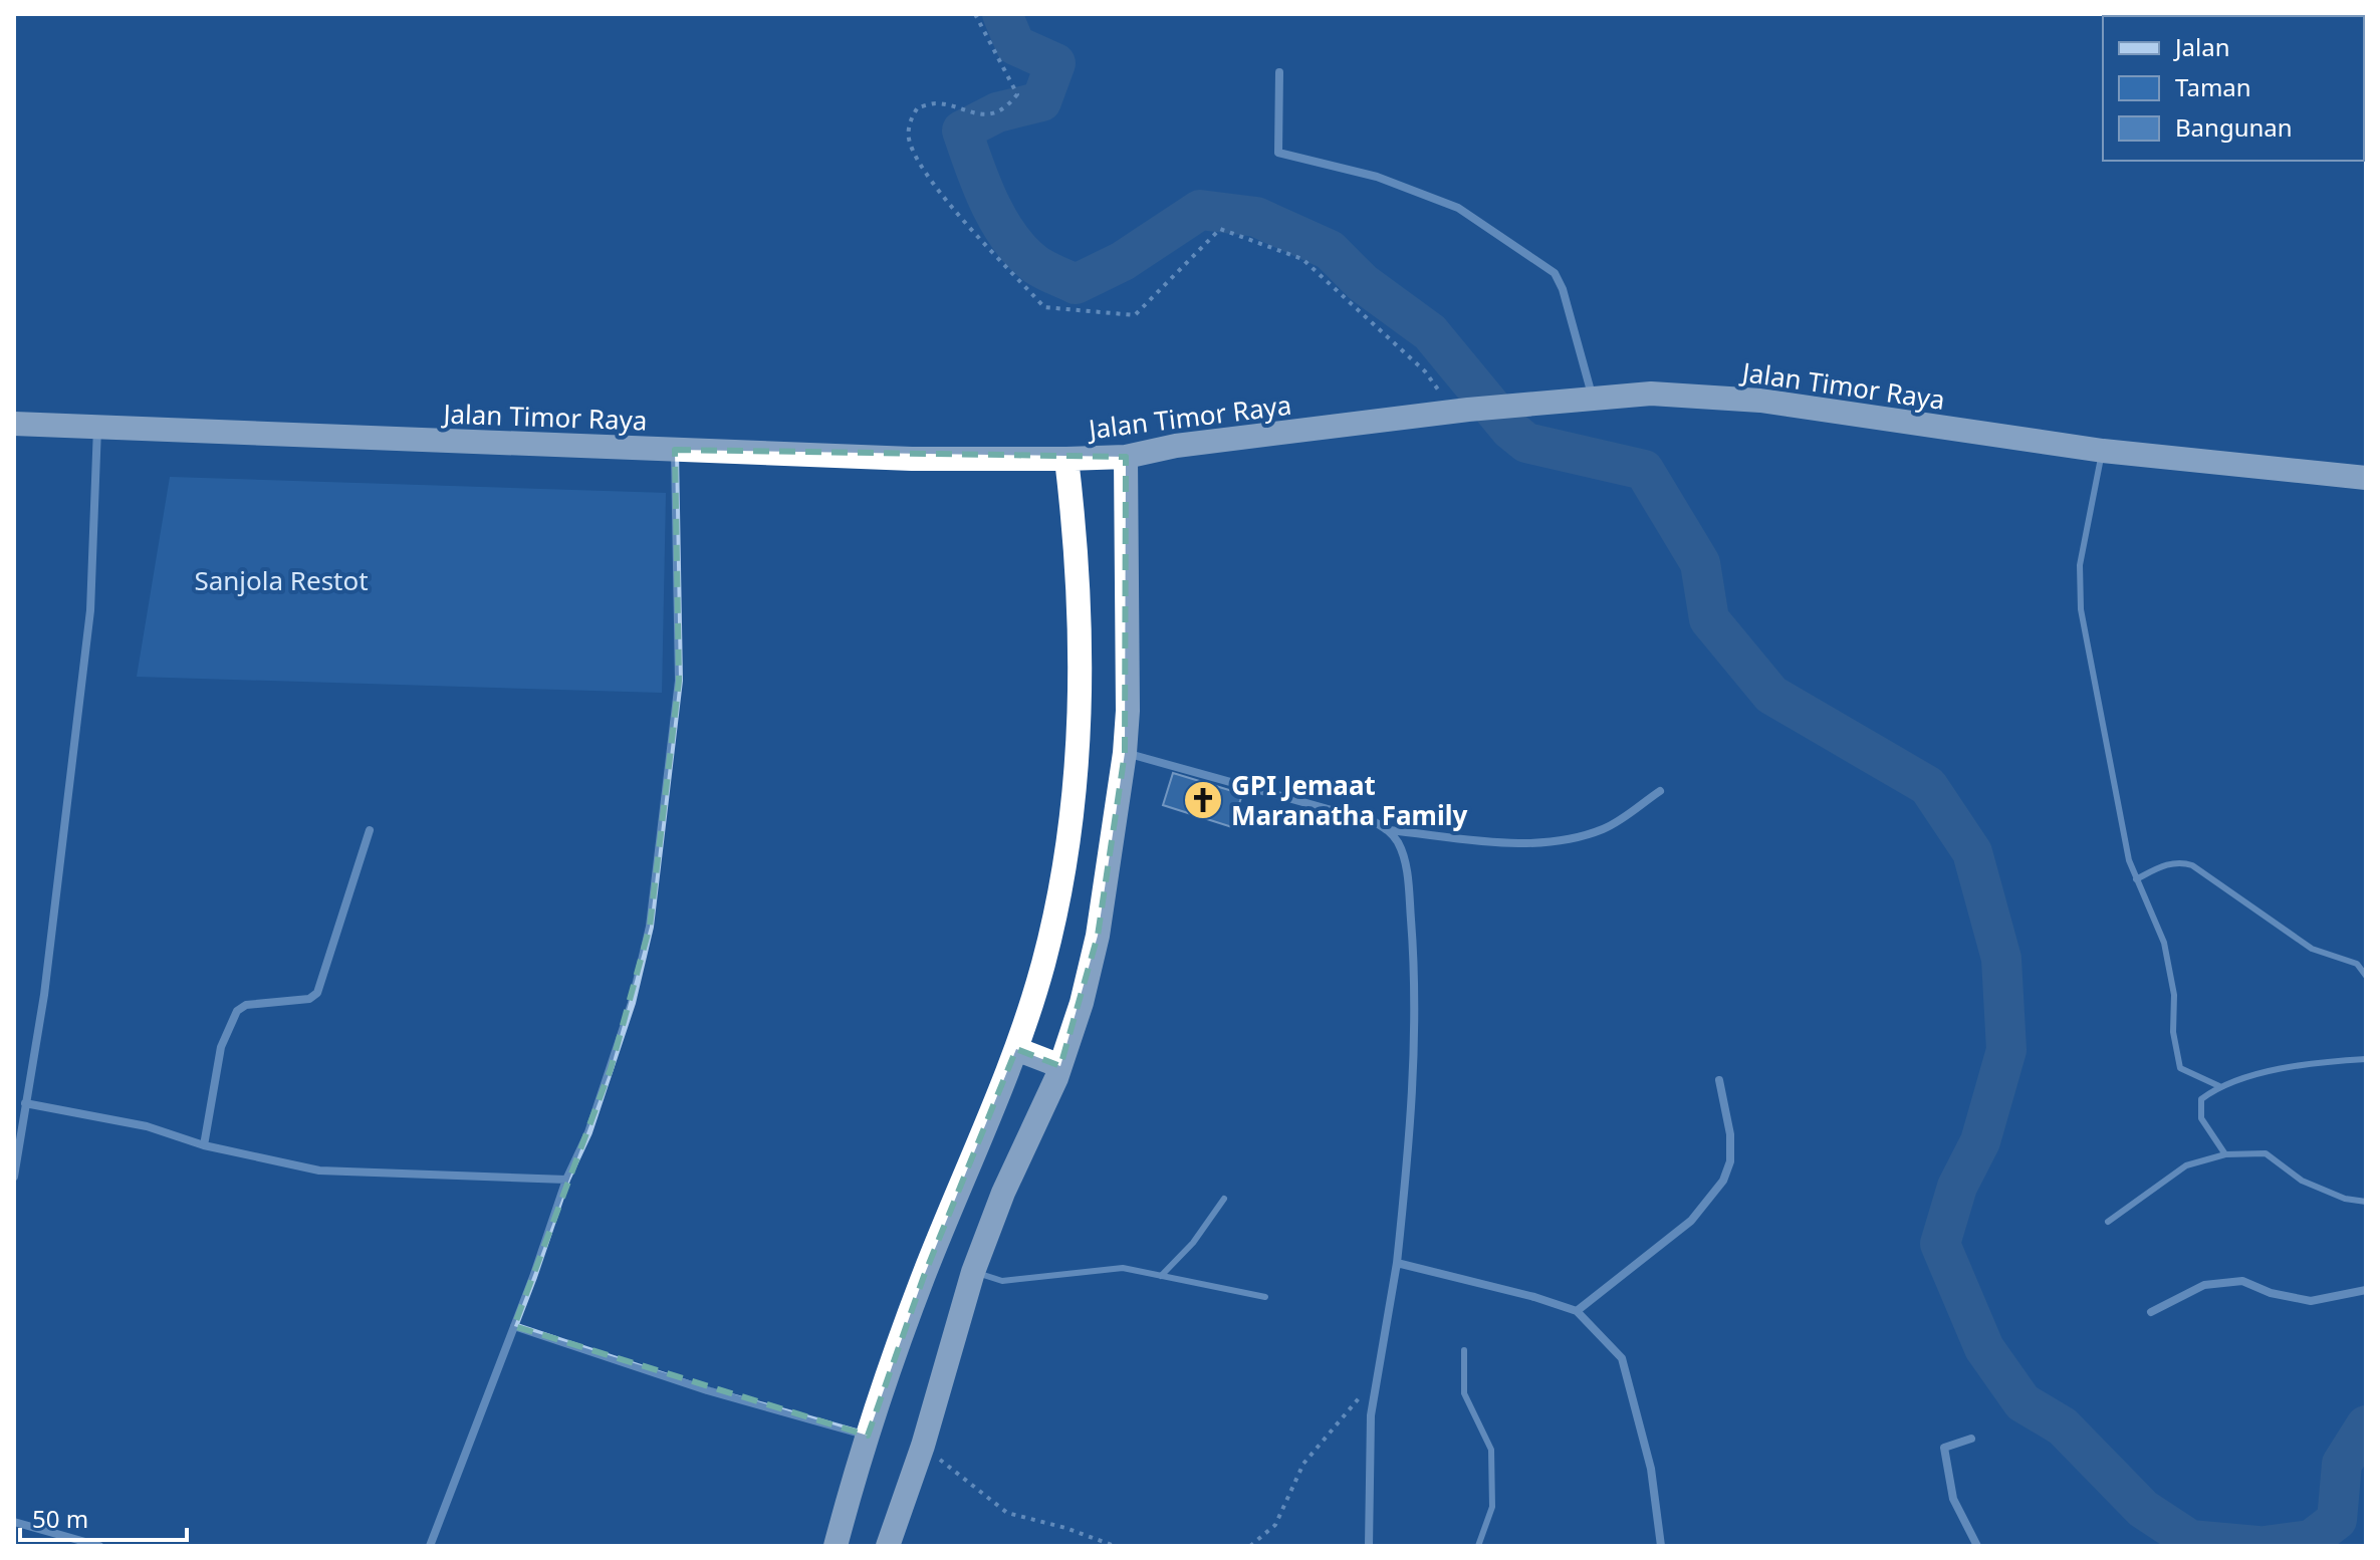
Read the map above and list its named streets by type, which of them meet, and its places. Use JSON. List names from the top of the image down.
{
  "streets": {
    "highway": ["Jalan Timor Raya"]
  },
  "parks": ["Sanjola Restot"],
  "places": {
    "church": ["GPI Jemaat Maranatha Family"]
  },
  "legend": ["Jalan", "Taman", "Bangunan"],
  "scale_bar": "50 m"
}
